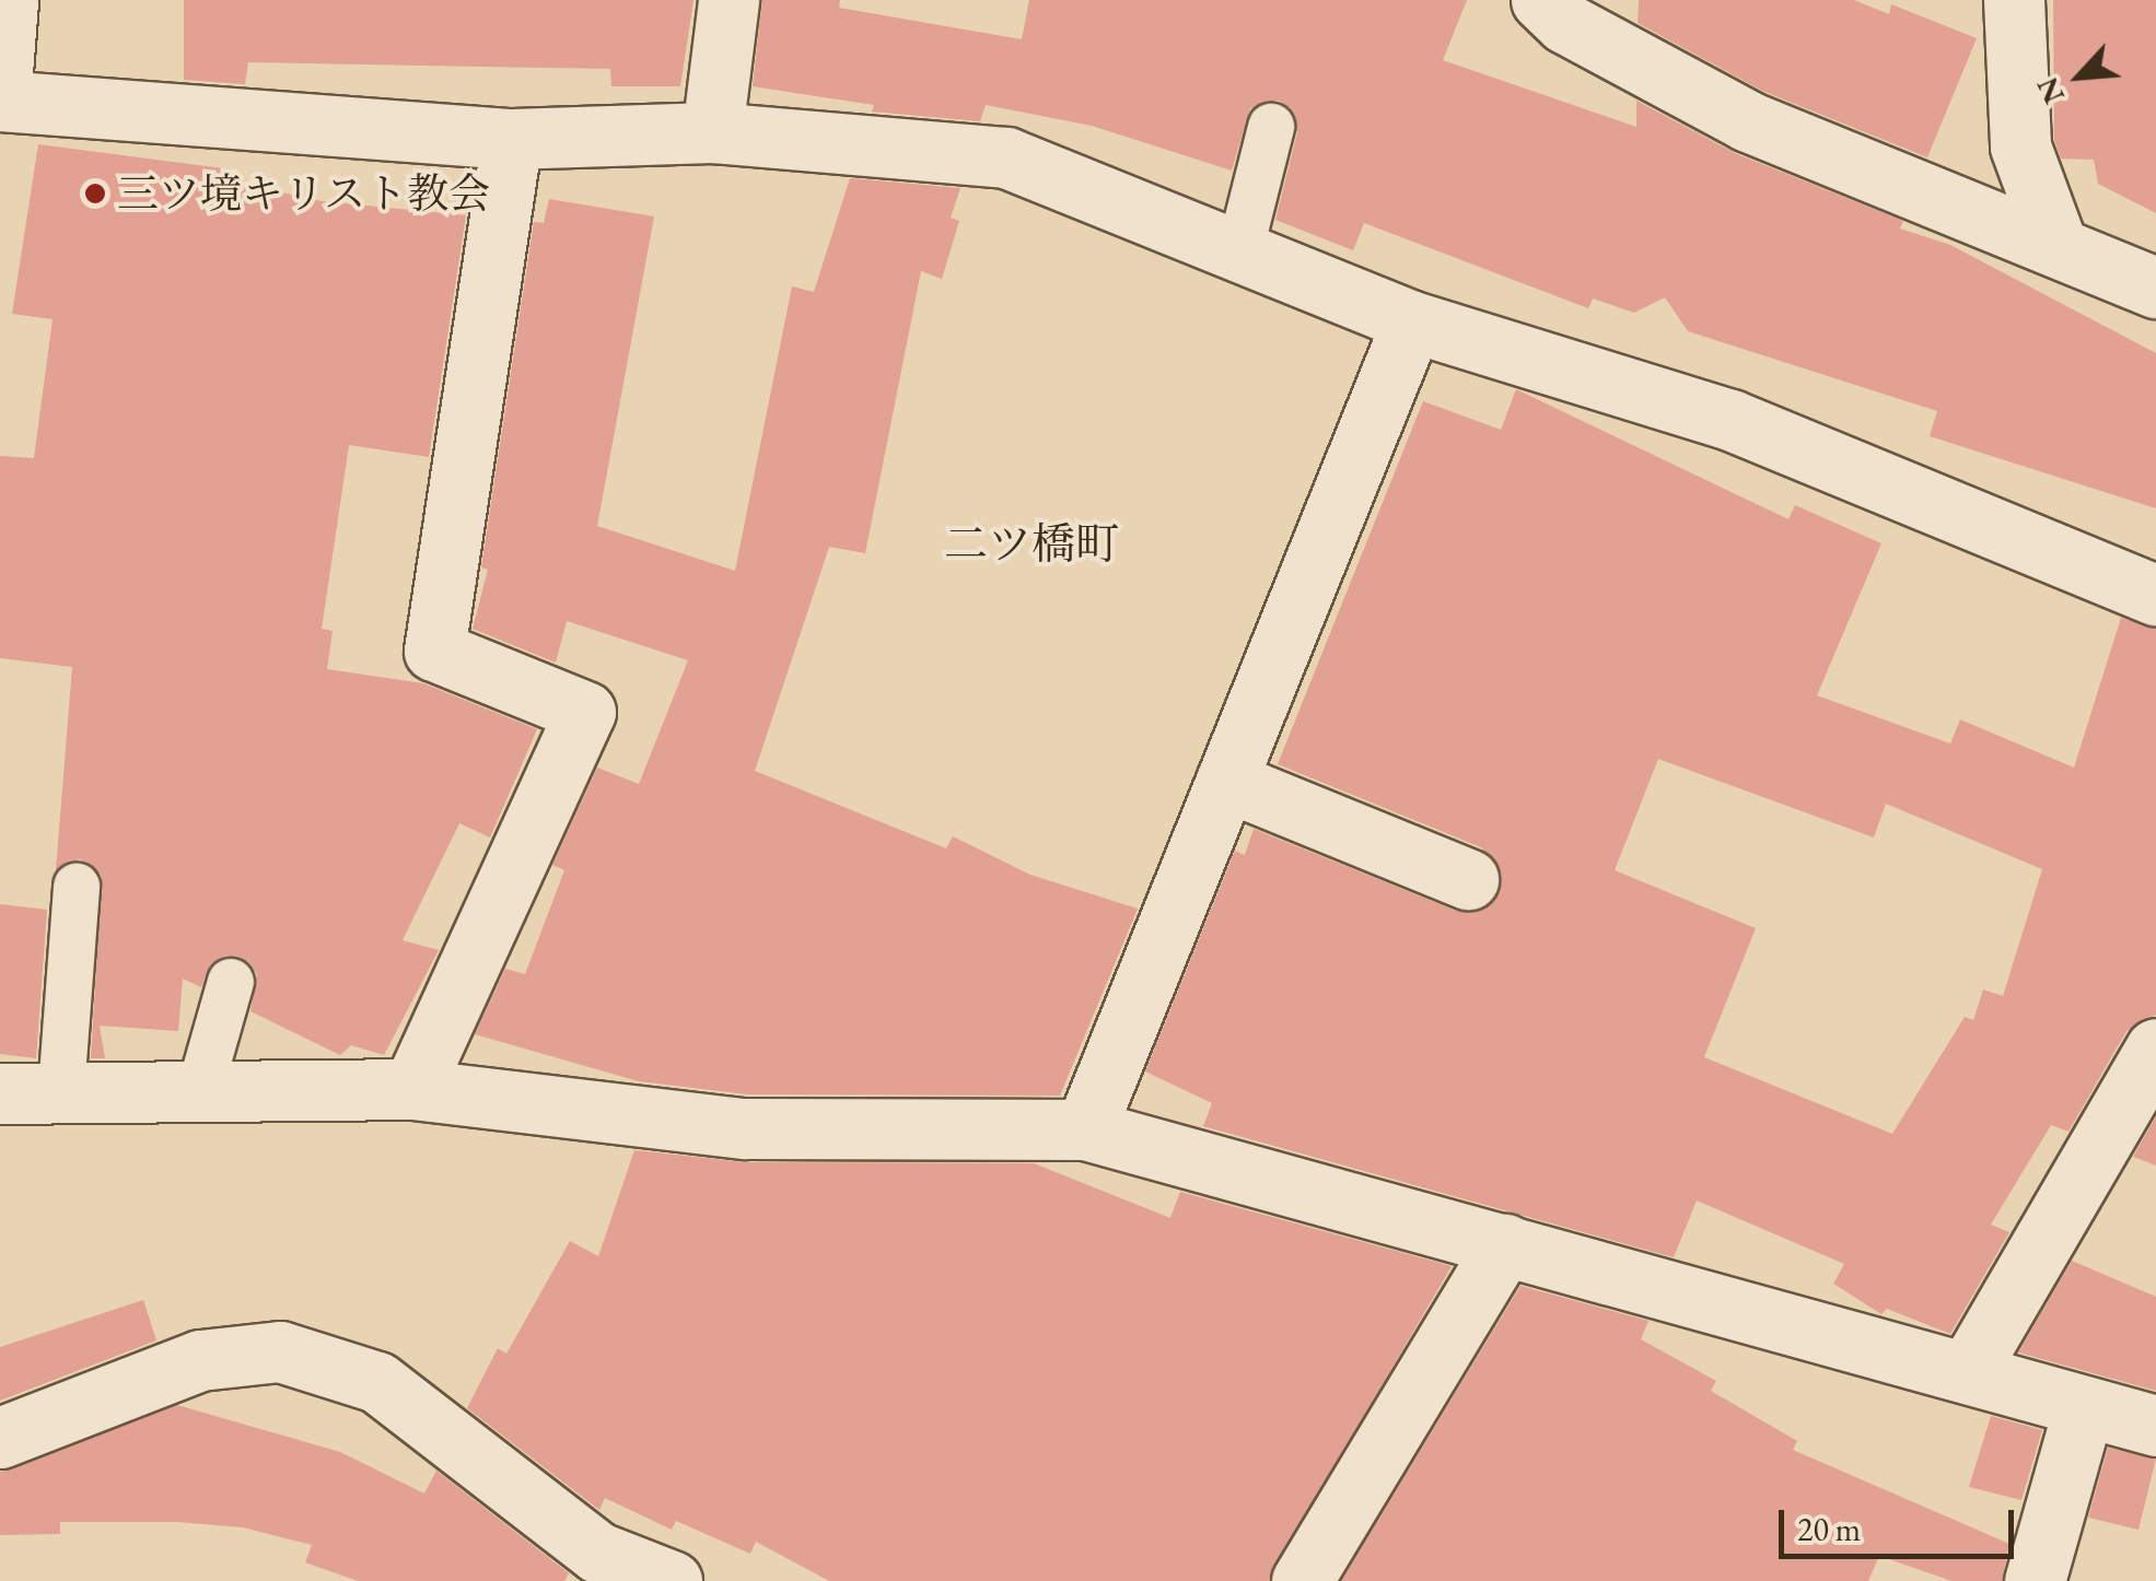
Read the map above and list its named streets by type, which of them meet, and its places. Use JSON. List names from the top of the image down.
{
  "districts": ["二ツ橋町"],
  "places": ["三ツ境キリスト教会"],
  "scale_bar": "20 m",
  "north": "bottom left"
}
